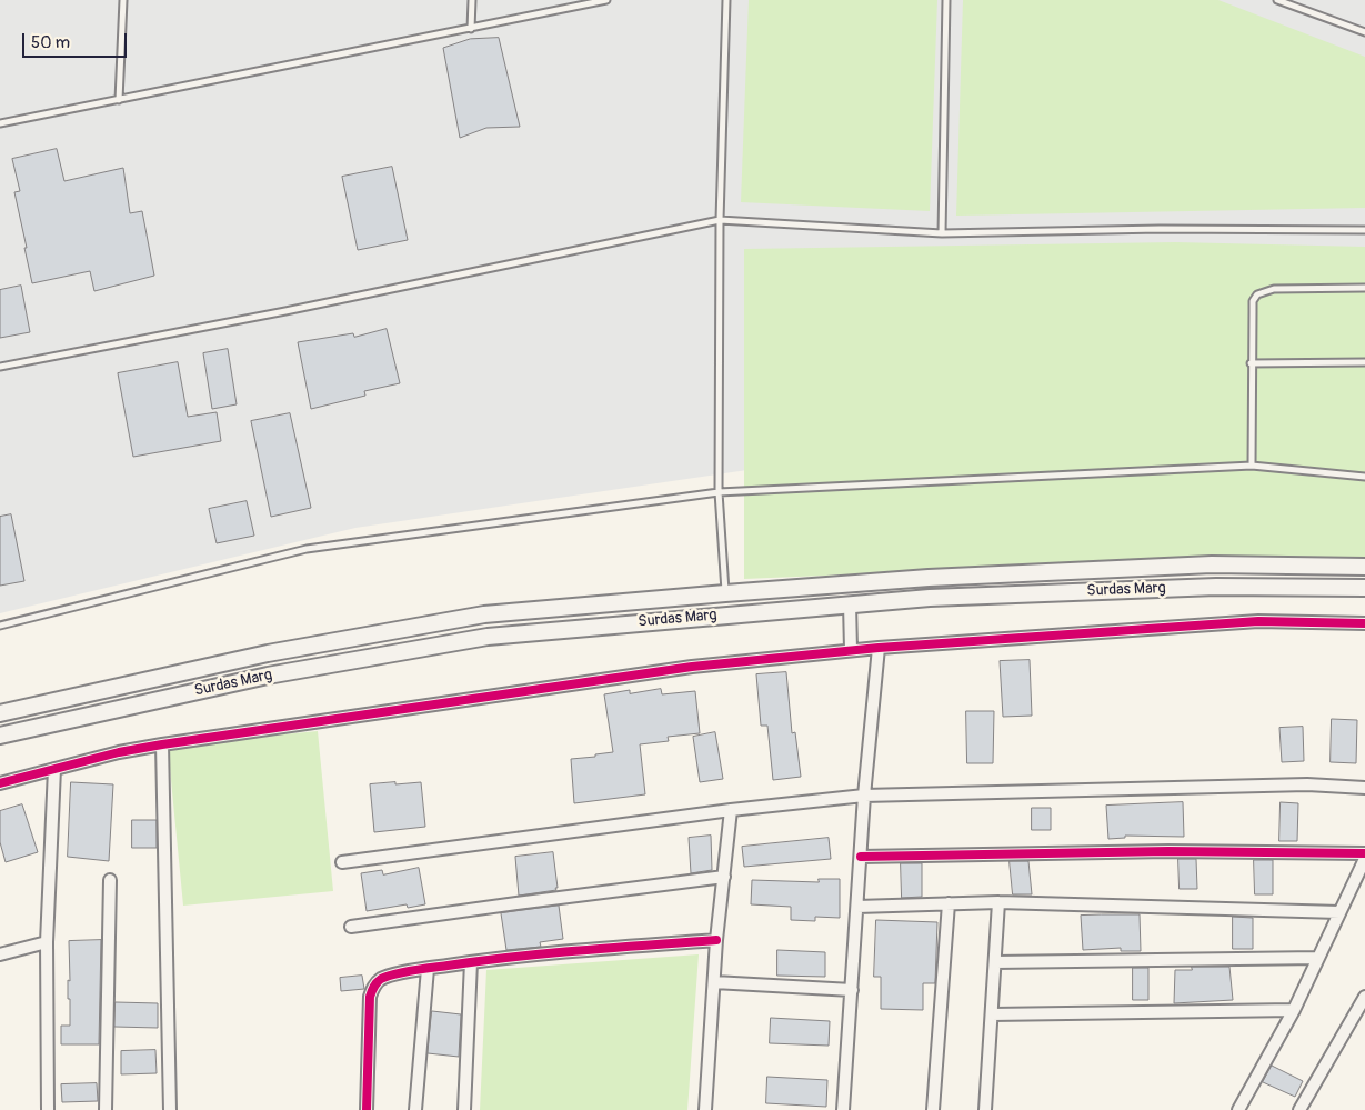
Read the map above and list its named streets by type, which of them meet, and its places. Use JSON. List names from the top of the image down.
{
  "streets": {
    "main road": ["Surdas Marg"]
  },
  "scale_bar": "50 m"
}
